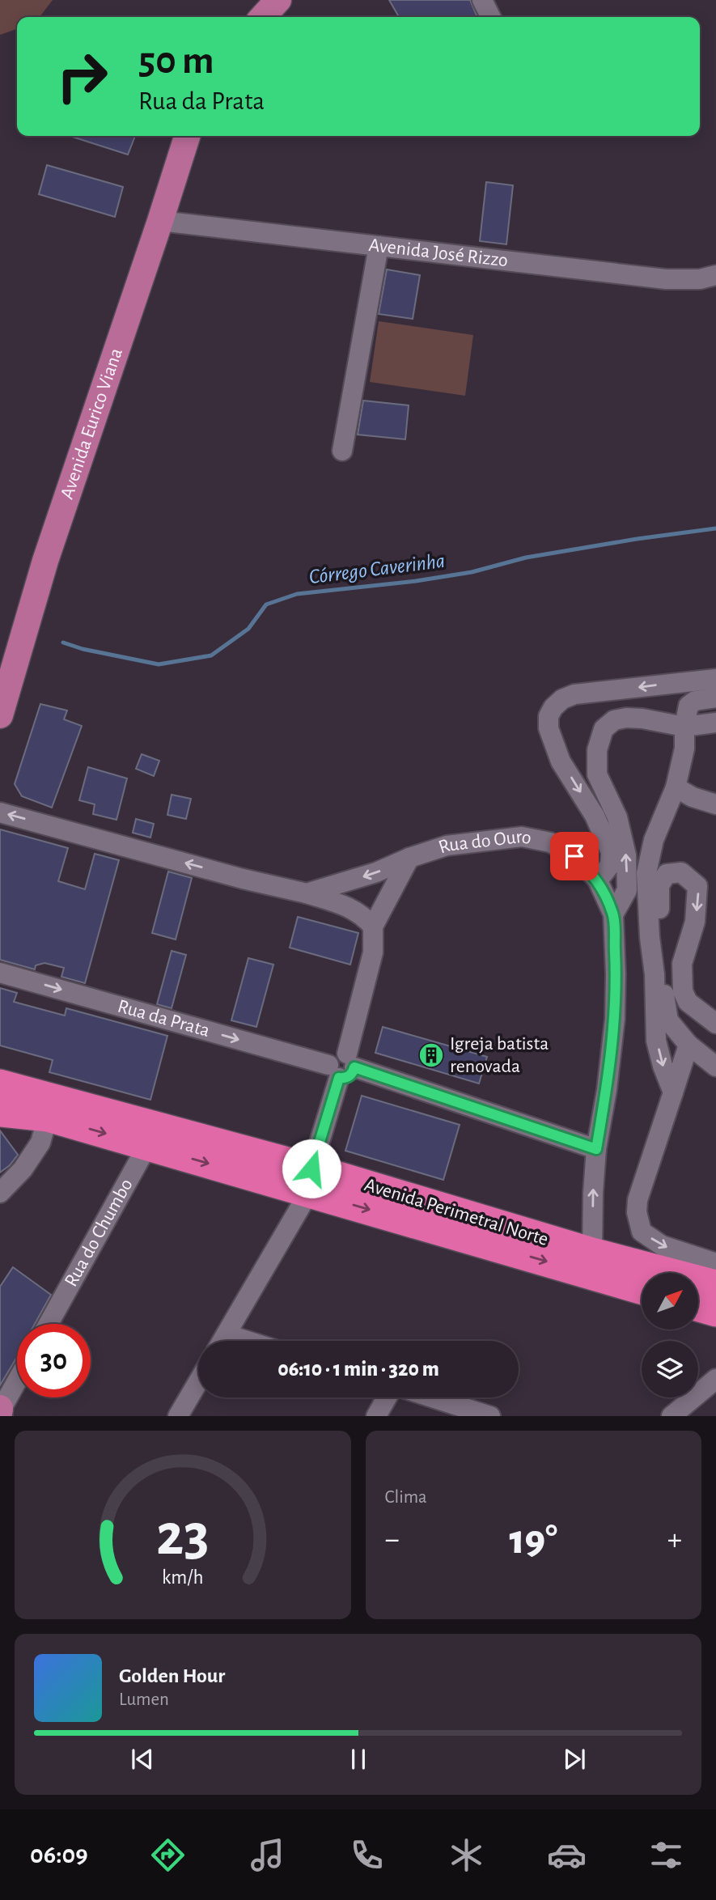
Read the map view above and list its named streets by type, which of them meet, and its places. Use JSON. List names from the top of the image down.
{
  "streets": {
    "highway": ["Avenida Perimetral Norte"],
    "main road": ["Avenida Eurico Viana"],
    "street": [
      "Avenida José Rizzo",
      "Rua do Ouro",
      "Rua da Prata",
      "Rua do Chumbo"
    ]
  },
  "crossings": [
    ["Avenida José Rizzo", "Avenida Eurico Viana"],
    ["Rua do Ouro", "Rua da Prata"],
    ["Rua do Ouro", "Avenida Perimetral Norte"],
    ["Avenida Perimetral Norte", "Rua do Chumbo"]
  ],
  "one_way": ["Rua do Ouro", "Rua da Prata"],
  "water": ["Córrego Caverinha"],
  "places": {
    "building": ["Igreja batista renovada"]
  },
  "north": "top right",
  "page": {
    "turn": ["50 m", "Rua da Prata"],
    "limit": "30",
    "trip": "06:10 · 1 min · 320 m",
    "tile": "Clima",
    "heat": ["−", "19°", "+"],
    "song": ["Golden Hour", "Lumen"],
    "tabs": "06:09",
    "gauge": ["23", "km/h"]
  }
}
